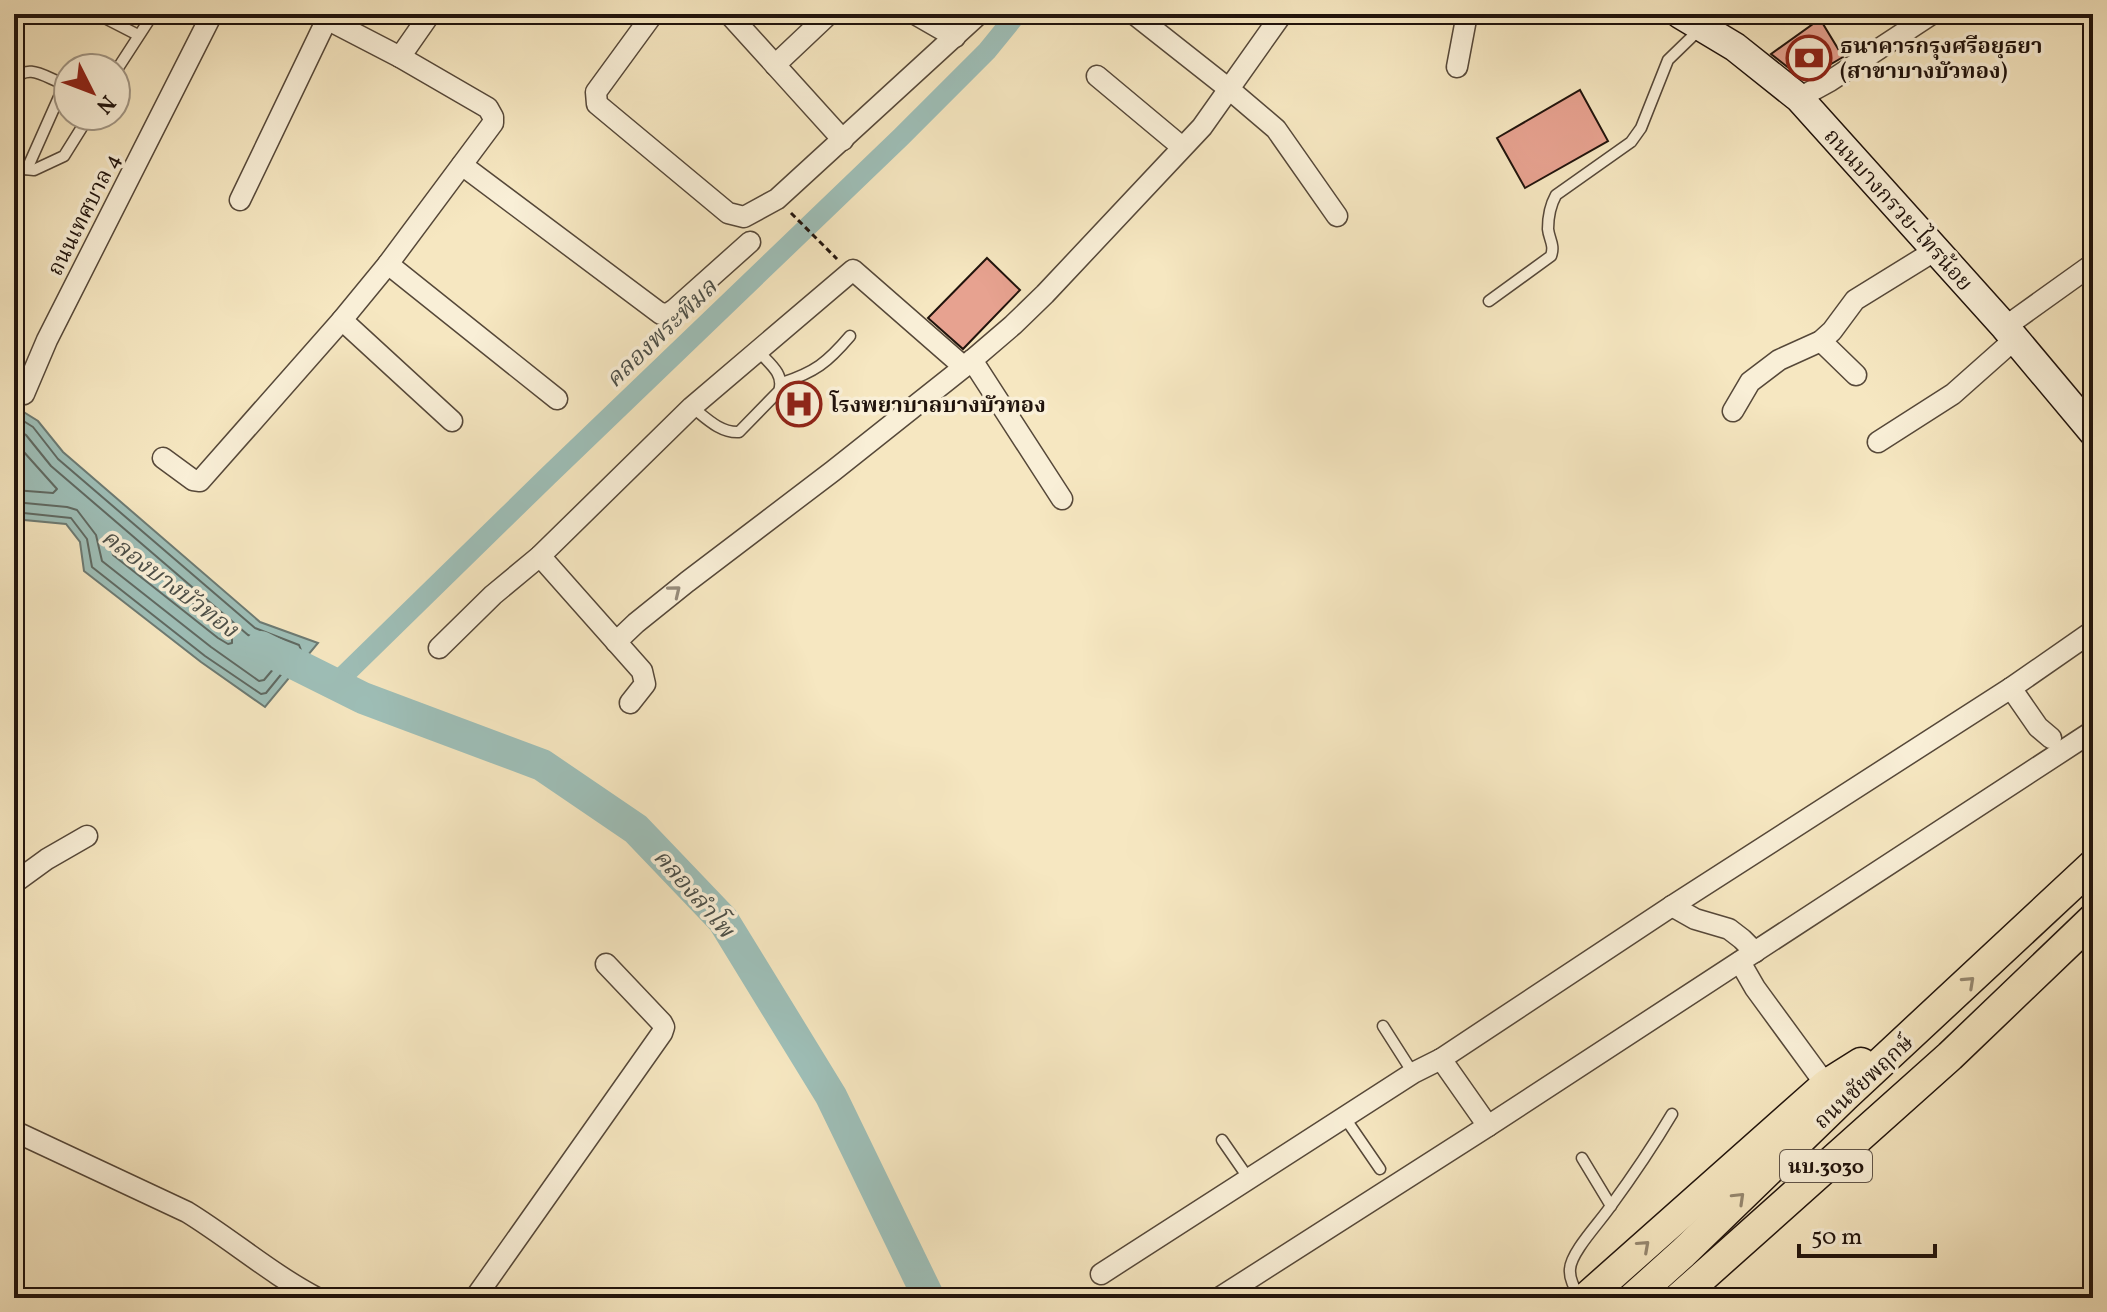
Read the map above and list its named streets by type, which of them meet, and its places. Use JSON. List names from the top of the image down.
{
  "streets": {
    "main road": ["ถนนบางกรวย-ไทรน้อย", "ถนนชัยพฤกษ์", "นบ.3030"],
    "street": ["ถนนเทศบาล 4"]
  },
  "water": ["คลองพระพิมล", "คลองบางบัวทอง", "คลองลำโพ"],
  "places": {
    "bank": ["ธนาคารกรุงศรีอยุธยา (สาขาบางบัวทอง)"],
    "hospital": ["โรงพยาบาลบางบัวทอง"]
  },
  "scale_bar": "50 m",
  "north": "bottom right"
}
